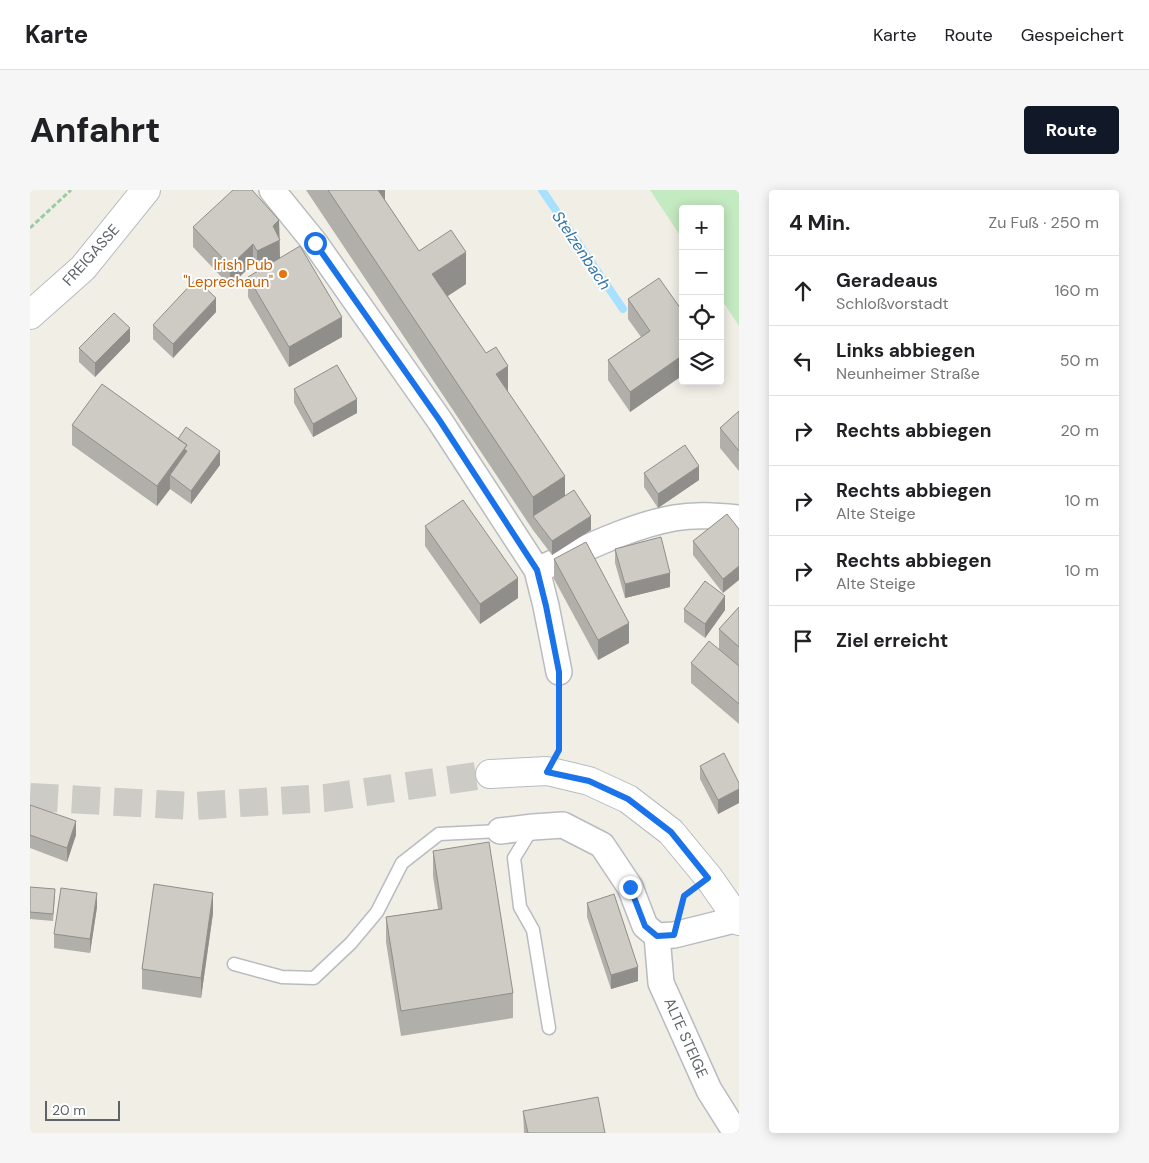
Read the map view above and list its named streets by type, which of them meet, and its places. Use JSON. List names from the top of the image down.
{
  "streets": {
    "street": ["FREIGASSE", "ALTE STEIGE"]
  },
  "water": ["Stelzenbach"],
  "places": ["Irish Pub \"Leprechaun\""],
  "scale_bar": "20 m",
  "page": {
    "header": "Karte",
    "nav": ["Karte", "Route", "Gespeichert"],
    "buttons": "Route",
    "title": "Anfahrt",
    "heading": ["4 Min.", "Zu Fuß · 250 m"],
    "map_buttons": ["+", "−"],
    "list": [
      ["Geradeaus", "Schloßvorstadt", "160 m"],
      ["Links abbiegen", "Neunheimer Straße", "50 m"],
      ["Rechts abbiegen", "20 m"],
      ["Rechts abbiegen", "Alte Steige", "10 m"],
      ["Rechts abbiegen", "Alte Steige", "10 m"],
      "Ziel erreicht"
    ],
    "scale": "20 m"
  }
}
